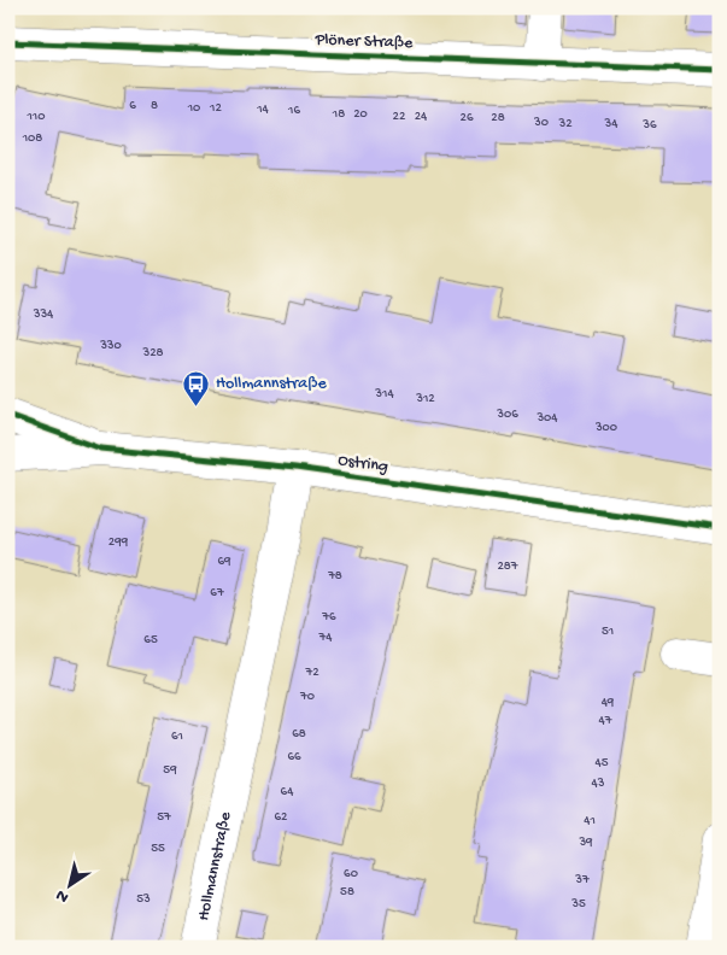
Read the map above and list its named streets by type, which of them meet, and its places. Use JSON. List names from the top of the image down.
{
  "streets": {
    "street": ["Plöner Straße", "Ostring", "Hollmannstraße"]
  },
  "crossings": [
    ["Ostring", "Hollmannstraße"]
  ],
  "places": {
    "bus stop": ["Hollmannstraße"]
  },
  "house_numbers": [
    "6",
    "8",
    "10",
    "12",
    "14",
    "16",
    "18",
    "20",
    "110",
    "22",
    "24",
    "26",
    "28",
    "30",
    "32",
    "34",
    "36",
    "108",
    "334",
    "330",
    "328",
    "314",
    "312",
    "306",
    "304",
    "300",
    "299",
    "69",
    "287",
    "78",
    "67",
    "76",
    "51",
    "74",
    "65",
    "72",
    "70",
    "49",
    "47",
    "68",
    "61",
    "66",
    "45",
    "59",
    "43",
    "64",
    "57",
    "62",
    "41",
    "39",
    "55",
    "60",
    "37",
    "58",
    "53",
    "35"
  ],
  "north": "bottom left"
}
